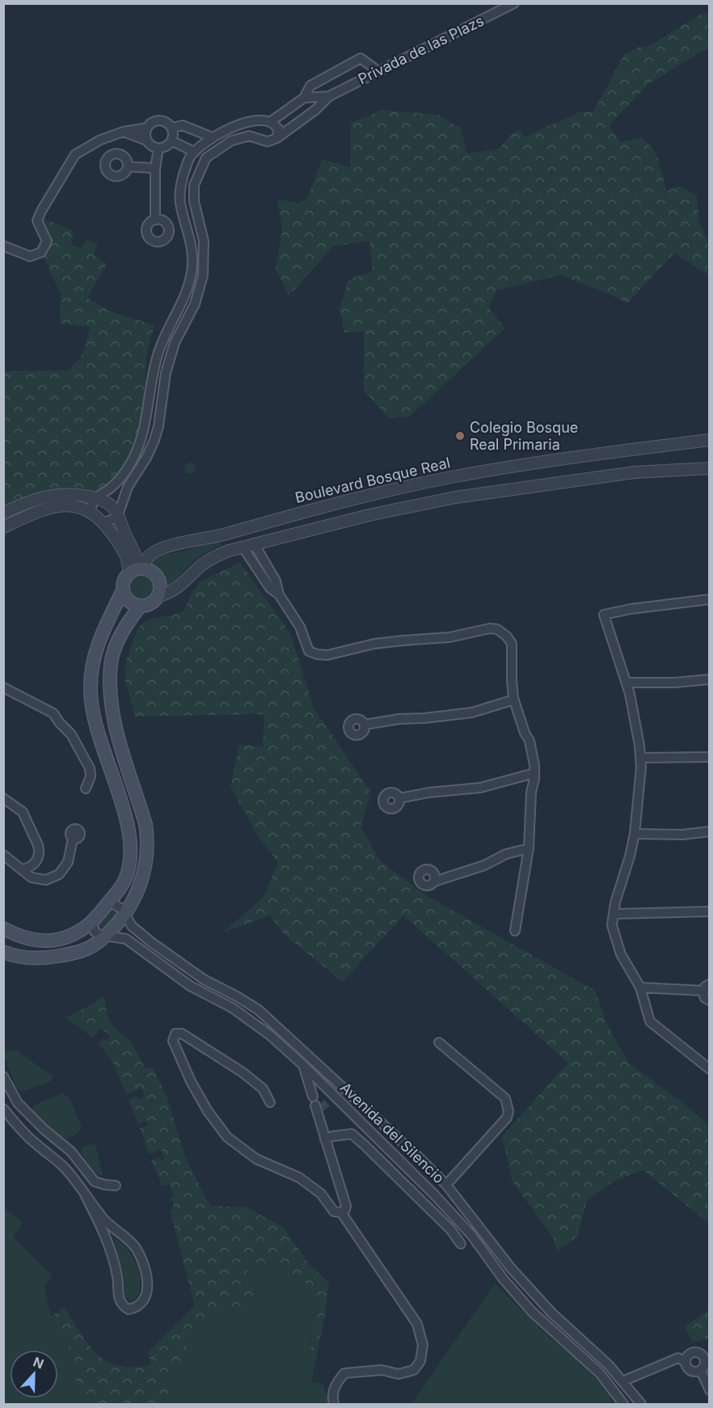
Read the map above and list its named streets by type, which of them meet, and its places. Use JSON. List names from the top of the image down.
{
  "streets": {
    "street": ["Privada de las Plazs", "Boulevard Bosque Real", "Avenida del Silencio"]
  },
  "places": ["Colegio Bosque Real Primaria"],
  "north": "top"
}
